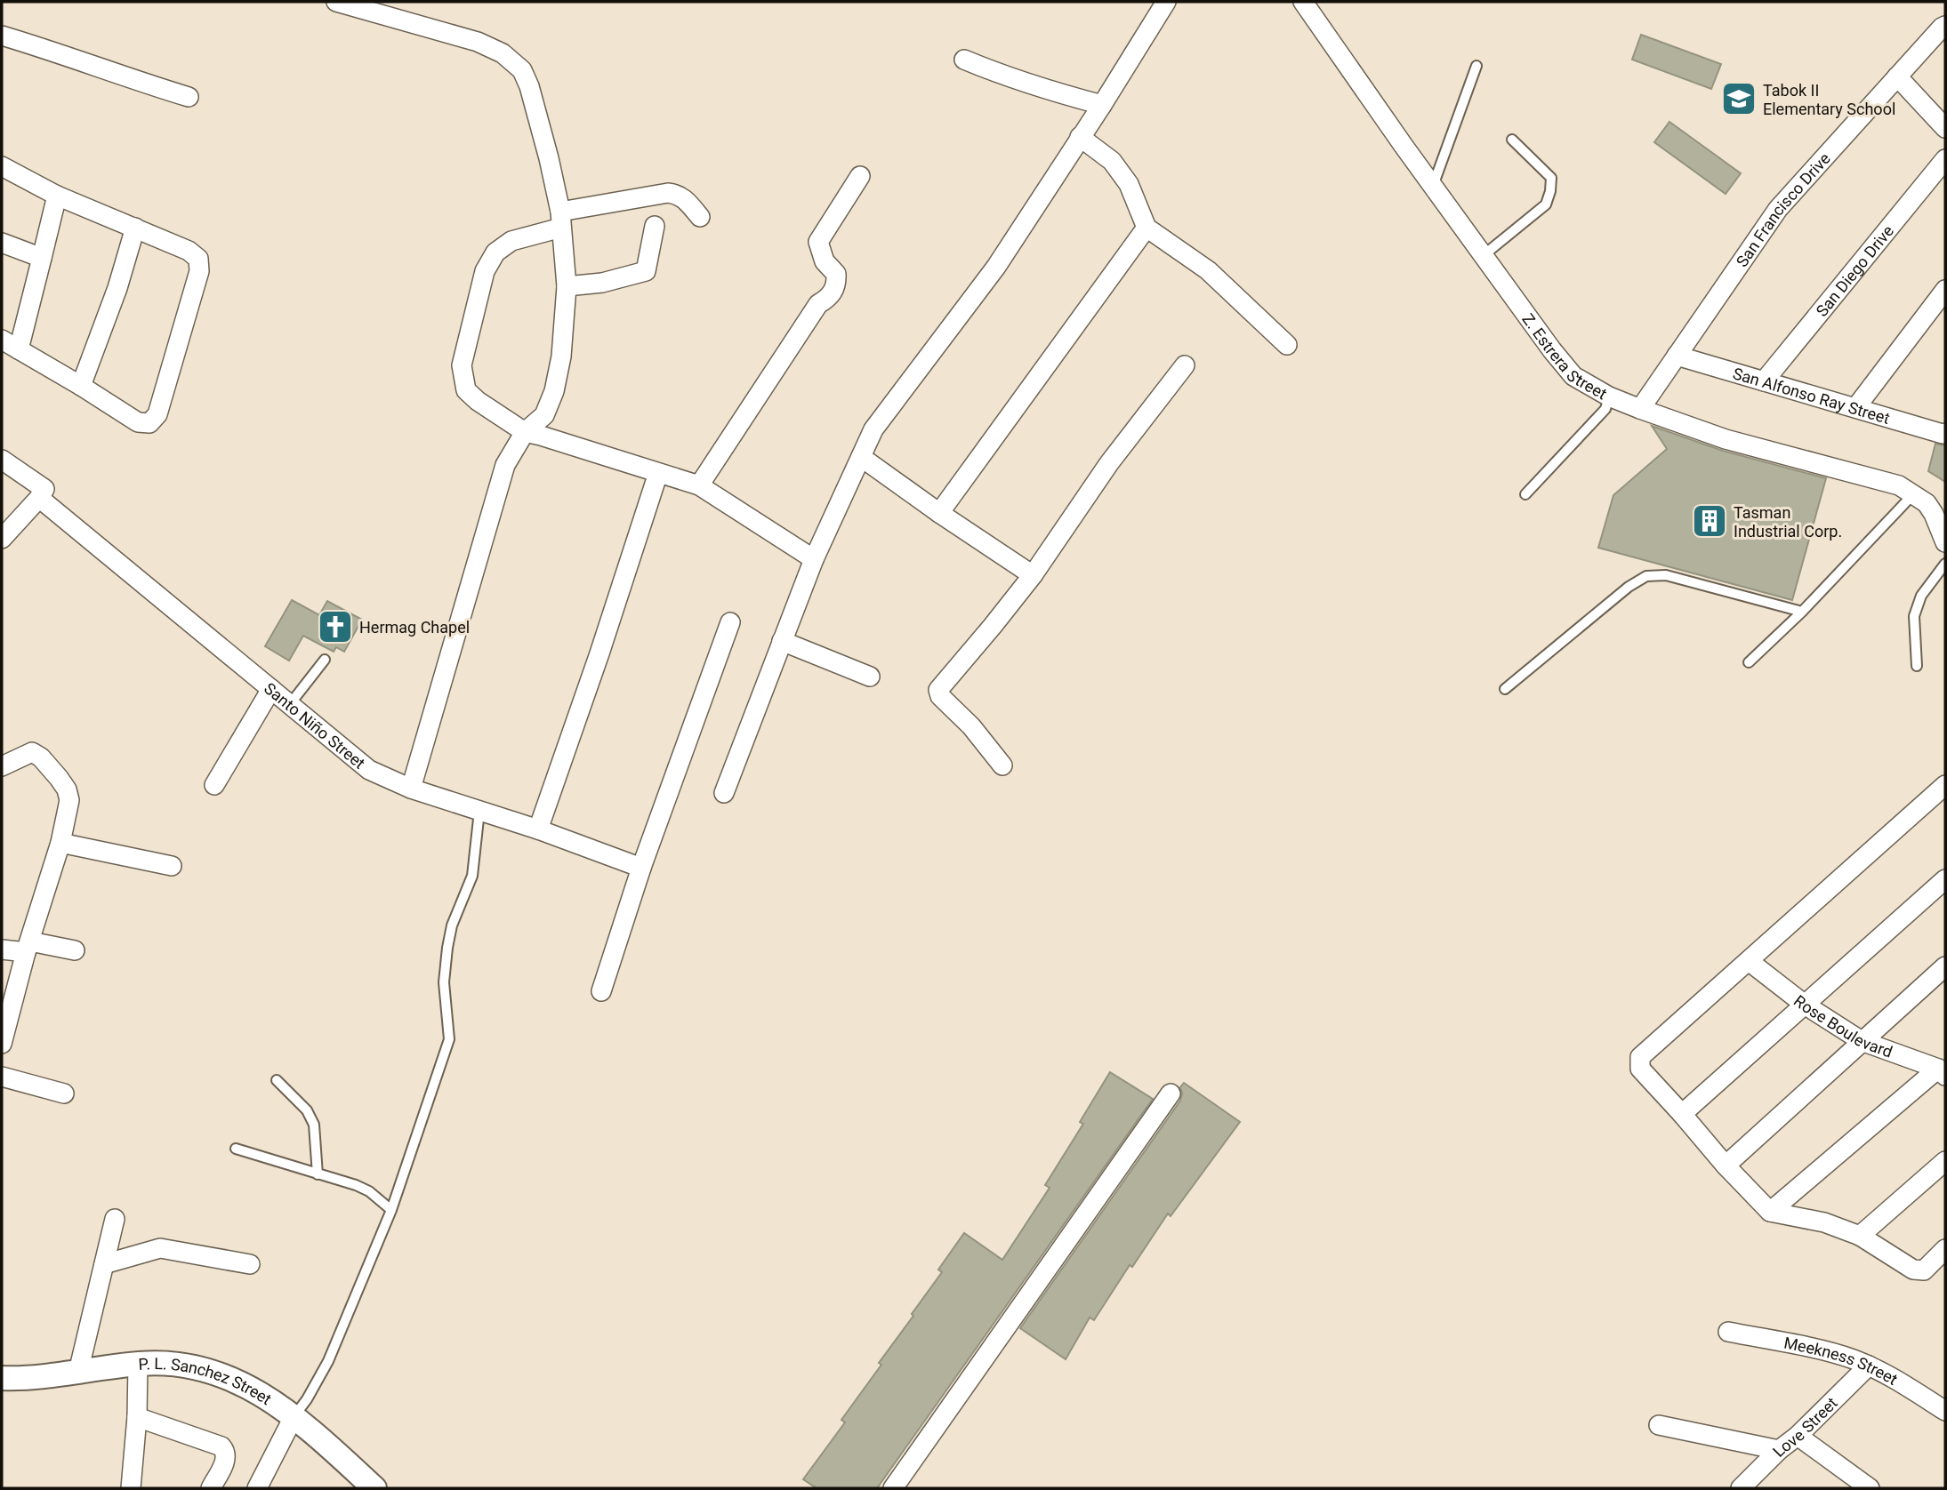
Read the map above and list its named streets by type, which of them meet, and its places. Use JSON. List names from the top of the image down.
{
  "streets": {
    "street": [
      "San Francisco Drive",
      "San Diego Drive",
      "Z. Estrera Street",
      "San Alfonso Ray Street",
      "Santo Niño Street",
      "Rose Boulevard",
      "Meekness Street",
      "P. L. Sanchez Street",
      "Love Street"
    ]
  },
  "crossings": [
    ["San Francisco Drive", "Z. Estrera Street"],
    ["San Francisco Drive", "San Alfonso Ray Street"],
    ["San Diego Drive", "San Alfonso Ray Street"],
    ["Meekness Street", "Love Street"]
  ],
  "places": {
    "school or university": ["Tabok II Elementary School"],
    "building": ["Tasman Industrial Corp."],
    "church": ["Hermag Chapel"]
  }
}
